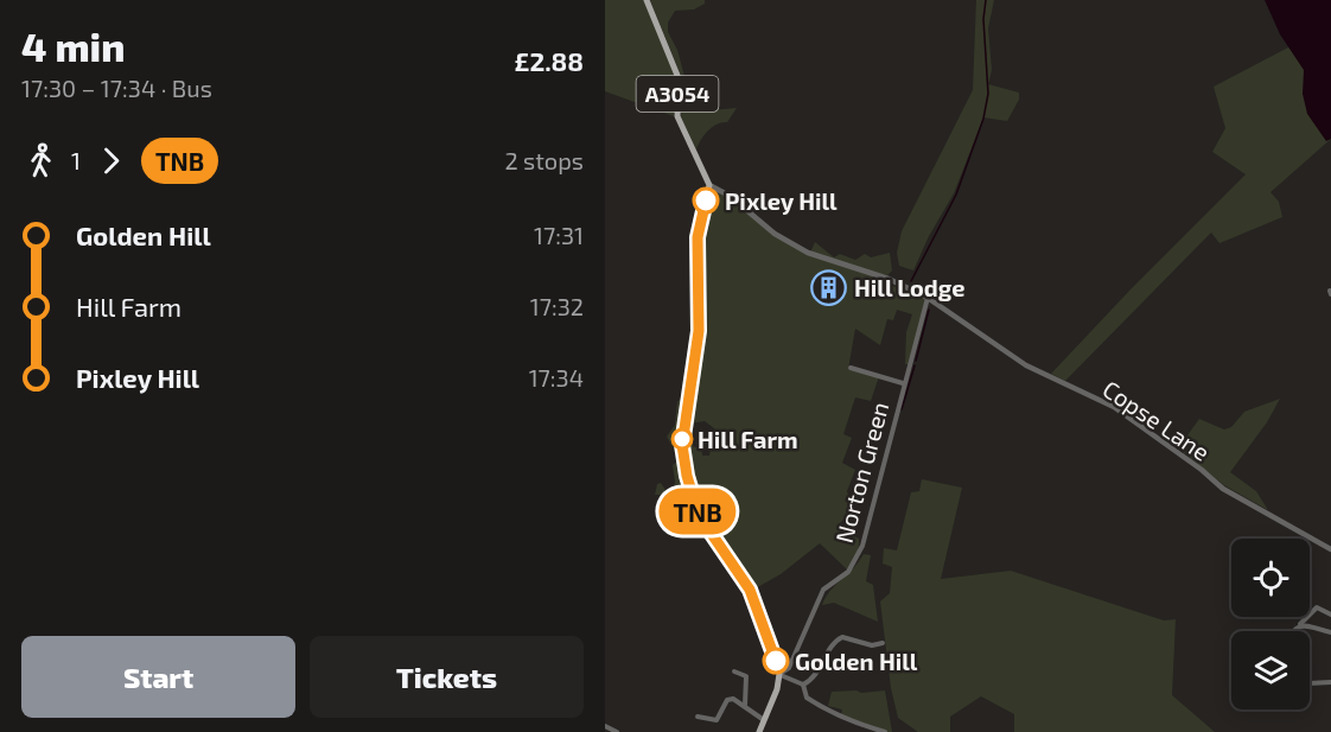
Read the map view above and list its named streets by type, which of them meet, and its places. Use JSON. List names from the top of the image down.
{
  "streets": {
    "main road": ["A3054"],
    "street": ["Copse Lane", "Norton Green"]
  },
  "crossings": [
    ["Copse Lane", "Norton Green"]
  ],
  "places": {
    "other": ["Pixley Hill", "Hill Farm", "Golden Hill"],
    "building": ["Hill Lodge"]
  },
  "lines": ["bus line TNB"],
  "page": {
    "heading": ["4 min", "17:30 – 17:34 · Bus", "£2.88"],
    "on_map": "TNB",
    "legs": ["1", "TNB", "2 stops"],
    "list": [
      {
        "name": "Golden Hill",
        "value": "17:31"
      },
      {
        "name": "Hill Farm",
        "value": "17:32"
      },
      {
        "name": "Pixley Hill",
        "value": "17:34"
      }
    ],
    "buttons": ["Start", "Tickets"]
  }
}
